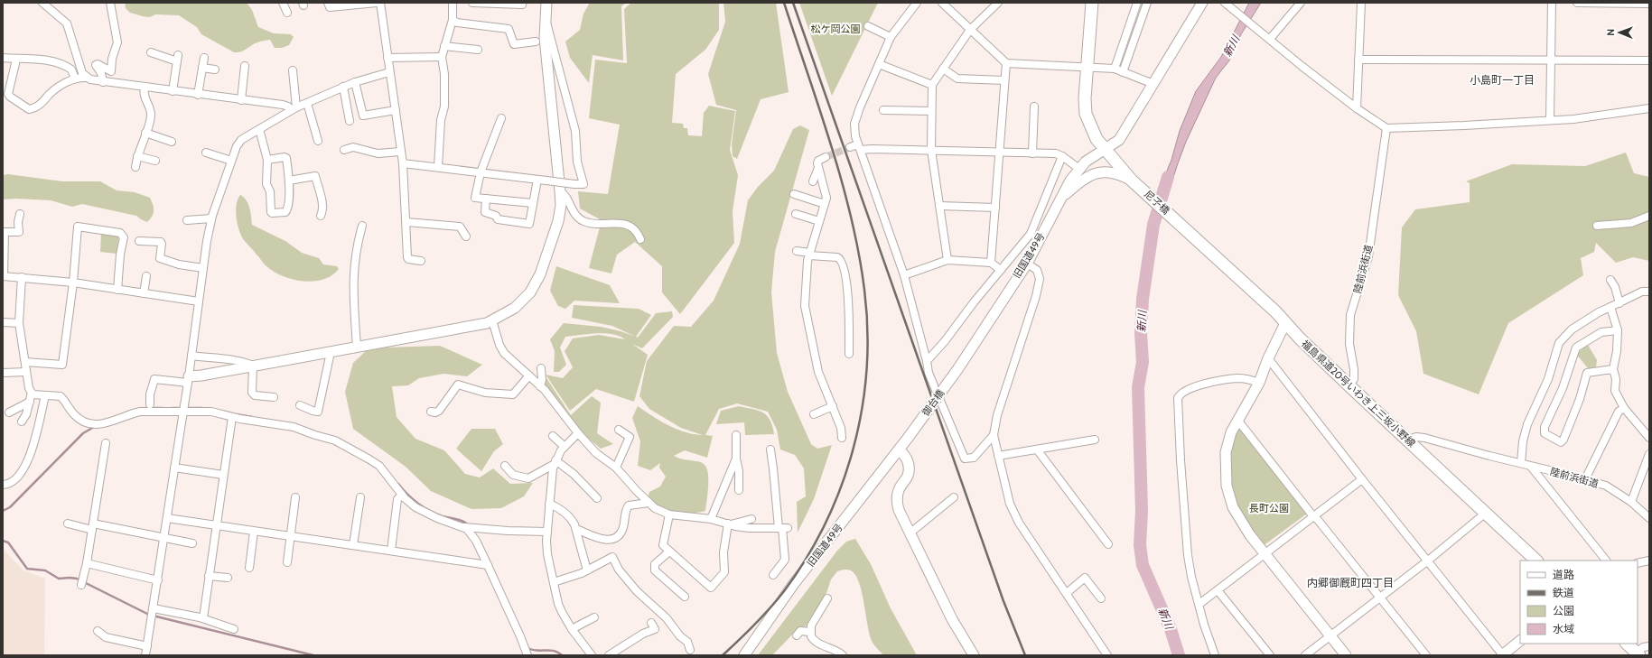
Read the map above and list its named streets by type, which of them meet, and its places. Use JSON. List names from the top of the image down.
{
  "streets": {
    "main road": ["尼子橋", "福島県道20号いわき上三坂小野線"],
    "street": ["旧国道49号", "陸前浜街道", "御台橋"]
  },
  "crossings": [
    ["尼子橋", "旧国道49号"],
    ["尼子橋", "福島県道20号いわき上三坂小野線"],
    ["旧国道49号", "御台橋"],
    ["陸前浜街道", "福島県道20号いわき上三坂小野線"]
  ],
  "districts": ["小島町一丁目", "内郷御厩町四丁目"],
  "water": ["新川"],
  "parks": ["松ケ岡公園", "長町公園"],
  "legend": [
    "道路",
    "鉄道",
    "公園",
    "水域"
  ],
  "north": "left"
}
